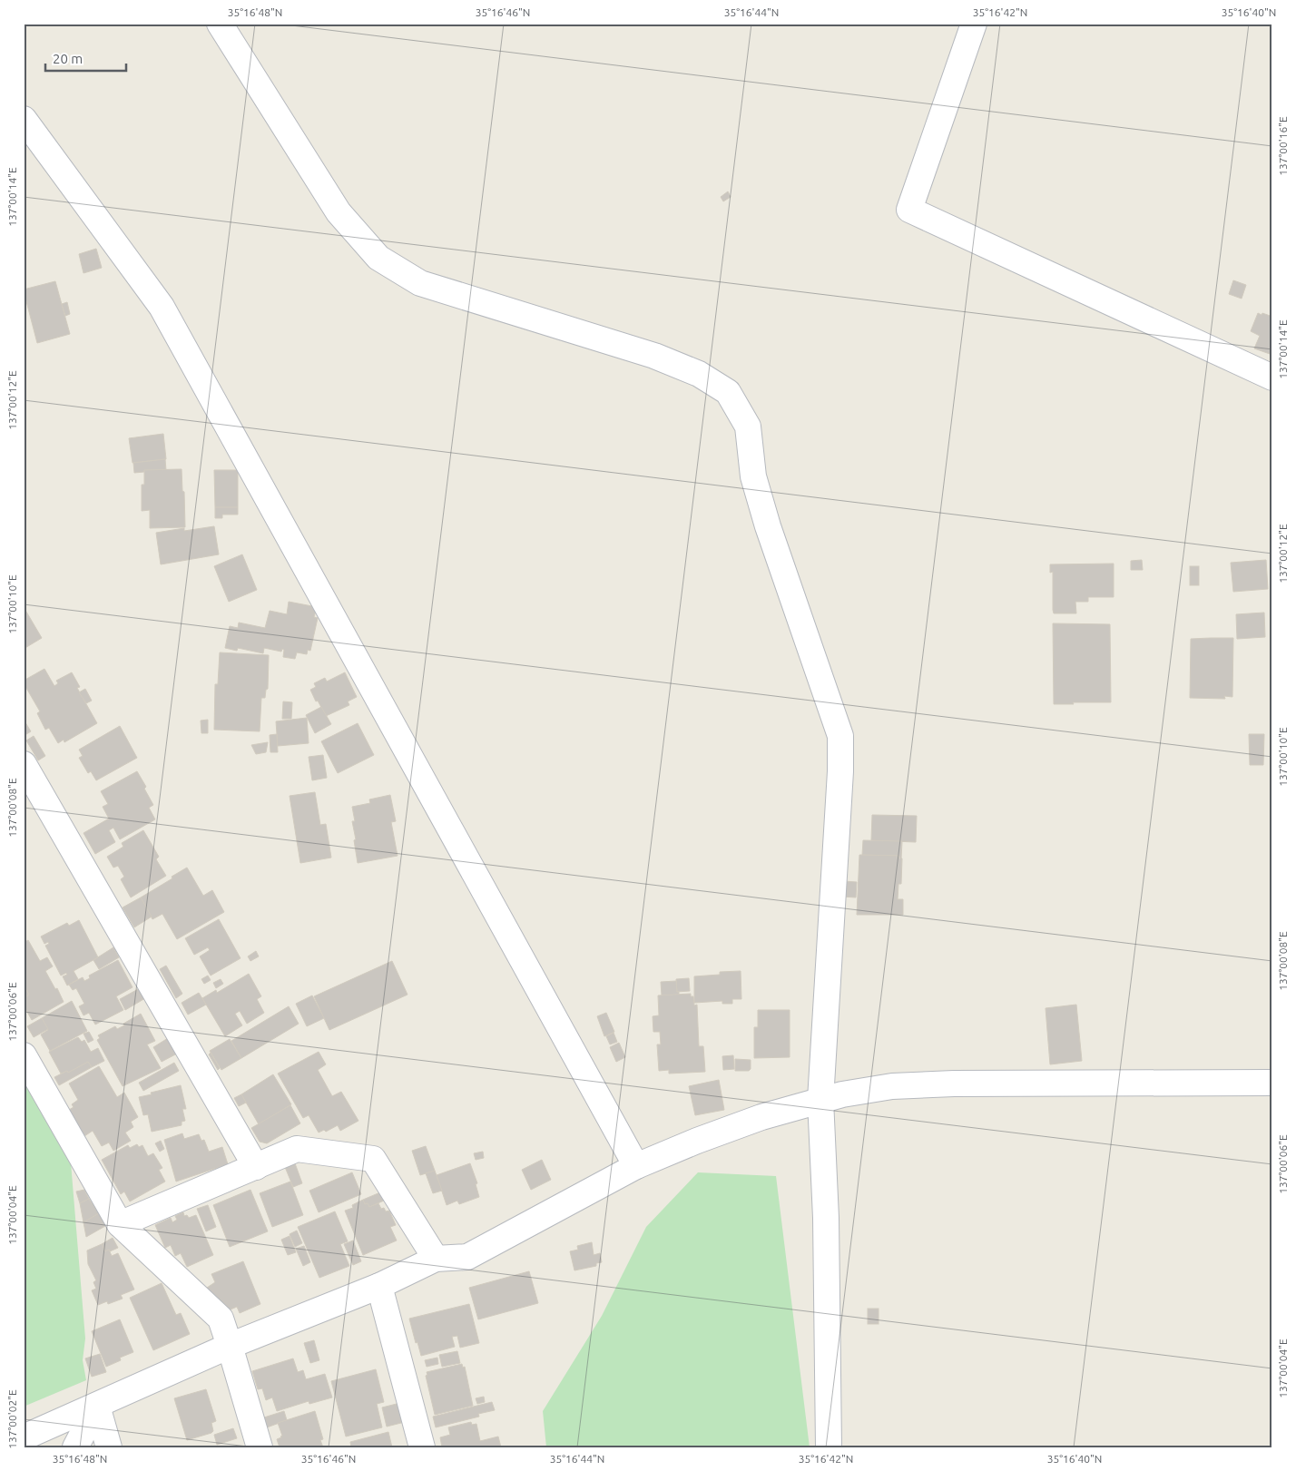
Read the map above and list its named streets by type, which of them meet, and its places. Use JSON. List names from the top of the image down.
{
  "scale_bar": "20 m",
  "coordinates": [
    "35°16'48\"N",
    "35°16'46\"N",
    "35°16'44\"N",
    "35°16'42\"N",
    "35°16'40\"N",
    "137°00'16\"E",
    "137°00'14\"E",
    "137°00'12\"E",
    "137°00'10\"E",
    "137°00'08\"E",
    "137°00'06\"E",
    "137°00'04\"E",
    "137°00'02\"E"
  ]
}
